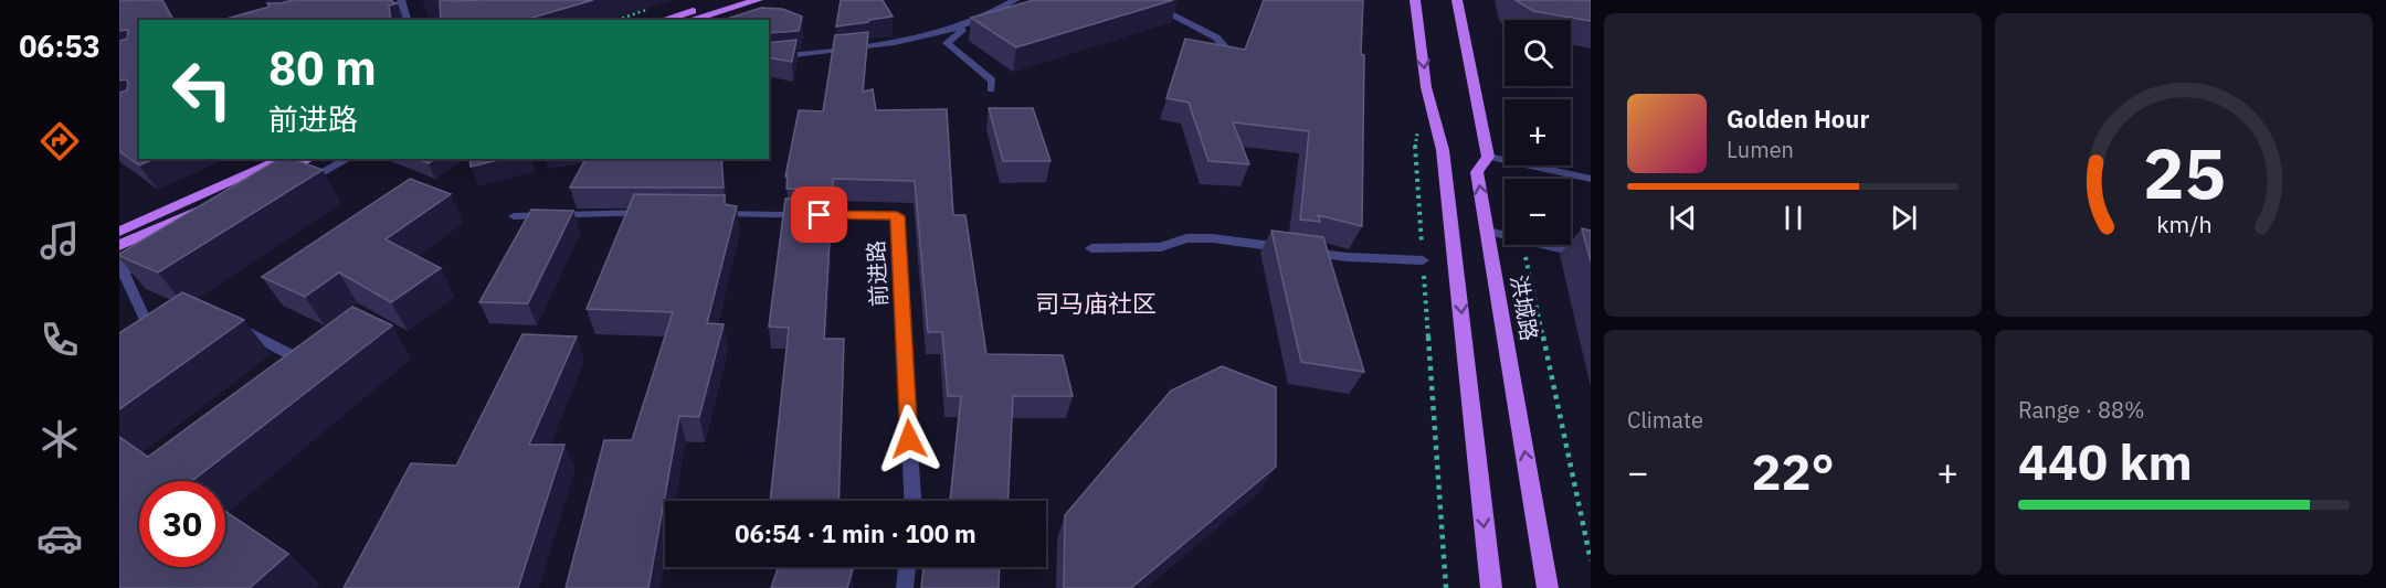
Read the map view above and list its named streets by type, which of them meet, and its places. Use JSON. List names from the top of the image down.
{
  "streets": {
    "main road": ["洪城路"],
    "street": ["前进路"]
  },
  "districts": ["司马庙社区"],
  "page": {
    "tabs": "06:53",
    "map_buttons": ["+", "−"],
    "turn": ["80 m", "前进路"],
    "song": ["Golden Hour", "Lumen"],
    "tile": [
      "Climate",
      ["Range · 88%", "440 km"]
    ],
    "heat": ["−", "22°", "+"],
    "limit": "30",
    "trip": "06:54 · 1 min · 100 m",
    "gauge": ["25", "km/h"]
  }
}
